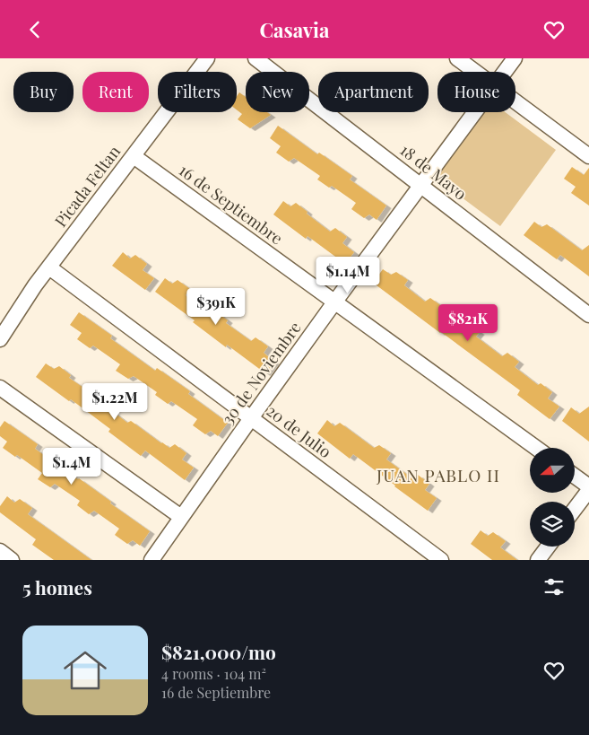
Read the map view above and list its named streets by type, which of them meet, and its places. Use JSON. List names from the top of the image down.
{
  "streets": {
    "street": [
      "18 de Mayo",
      "Picada Feltan",
      "16 de Septiembre",
      "30 de Noviembre",
      "20 de Julio"
    ]
  },
  "crossings": [
    ["18 de Mayo", "30 de Noviembre"],
    ["Picada Feltan", "16 de Septiembre"],
    ["Picada Feltan", "20 de Julio"],
    ["16 de Septiembre", "30 de Noviembre"],
    ["30 de Noviembre", "20 de Julio"]
  ],
  "districts": ["JUAN PABLO II"],
  "north": "left",
  "page": {
    "header": "Casavia",
    "chip": [
      "Buy",
      "Rent",
      "Filters",
      "New",
      "Apartment",
      "House"
    ],
    "price": [
      "$1.14M",
      "$391K",
      "$821K",
      "$1.22M",
      "$1.4M"
    ],
    "heading": "5 homes",
    "list": [
      {
        "name": "$821,000/mo",
        "note": "4 rooms · 104 m² · 16 de Septiembre"
      }
    ]
  }
}
